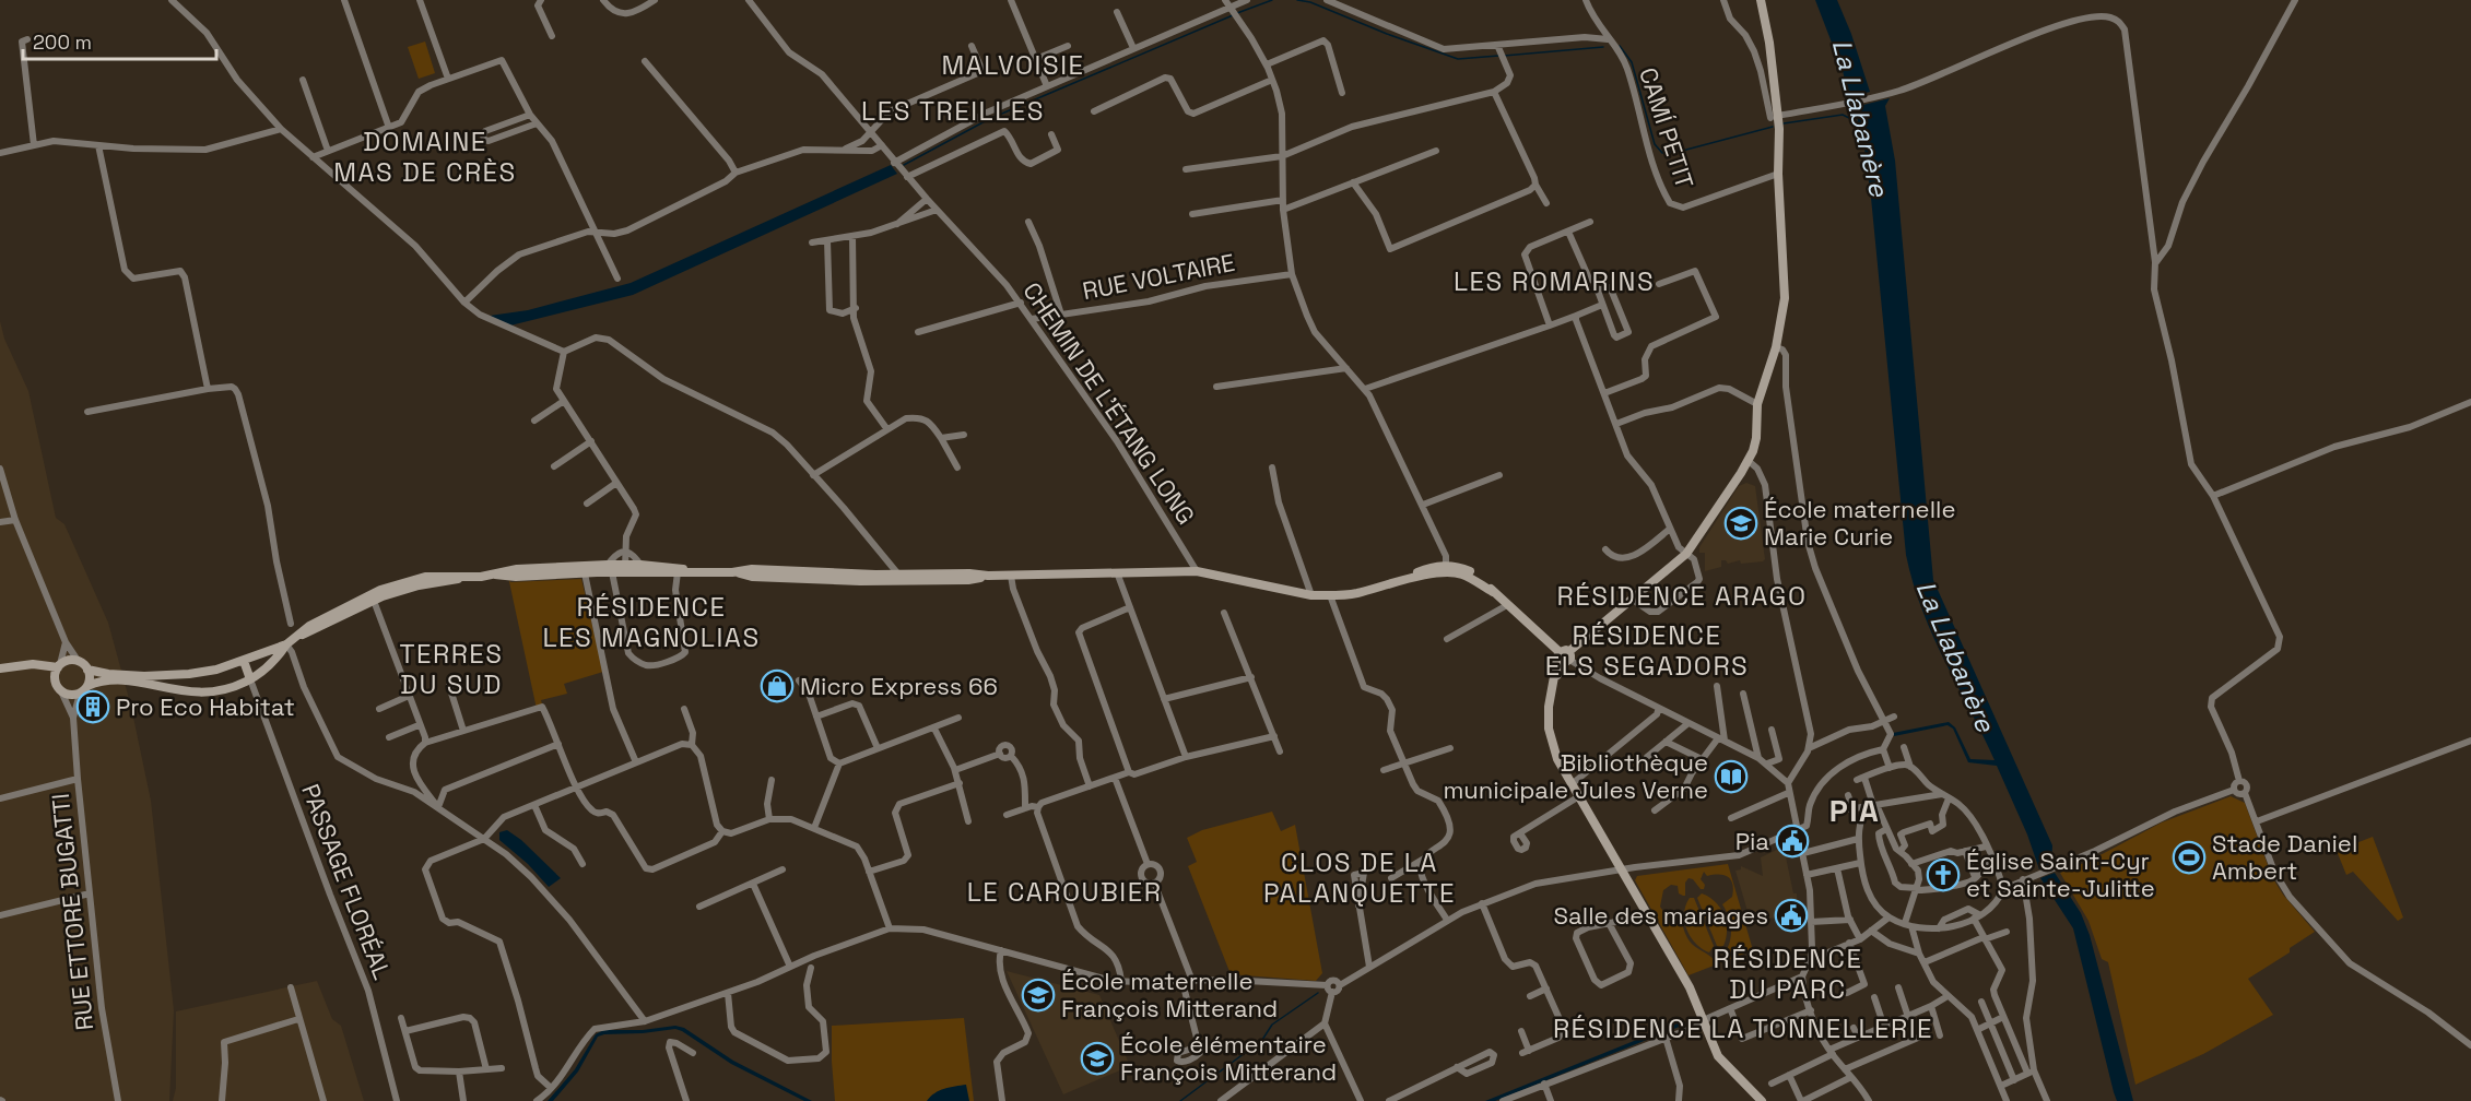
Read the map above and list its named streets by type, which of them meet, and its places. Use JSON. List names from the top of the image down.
{
  "streets": {
    "street": [
      "CAMÍ PETIT",
      "RUE VOLTAIRE",
      "CHEMIN DE L'ÉTANG LONG",
      "PASSAGE FLORÉAL",
      "RUE ETTORE BUGATTI"
    ]
  },
  "crossings": [
    ["RUE VOLTAIRE", "CHEMIN DE L'ÉTANG LONG"]
  ],
  "districts": [
    "MALVOISIE",
    "LES TREILLES",
    "DOMAINE MAS DE CRÈS",
    "LES ROMARINS",
    "RÉSIDENCE ARAGO",
    "RÉSIDENCE LES MAGNOLIAS",
    "RÉSIDENCE ELS SEGADORS",
    "TERRES DU SUD",
    "PIA",
    "CLOS DE LA PALANQUETTE",
    "LE CAROUBIER",
    "RÉSIDENCE DU PARC",
    "RÉSIDENCE LA TONNELLERIE"
  ],
  "water": ["La Llabanère"],
  "places": {
    "school or university": ["École maternelle Marie Curie", "École maternelle François Mitterand", "École élémentaire François Mitterand"],
    "shop": ["Micro Express 66"],
    "building": ["Pro Eco Habitat"],
    "library": ["Bibliothèque municipale Jules Verne"],
    "public building": ["Pia", "Salle des mariages"],
    "sports": ["Stade Daniel Ambert"],
    "church": ["Église Saint-Cyr et Sainte-Julitte"]
  },
  "scale_bar": "200 m"
}
